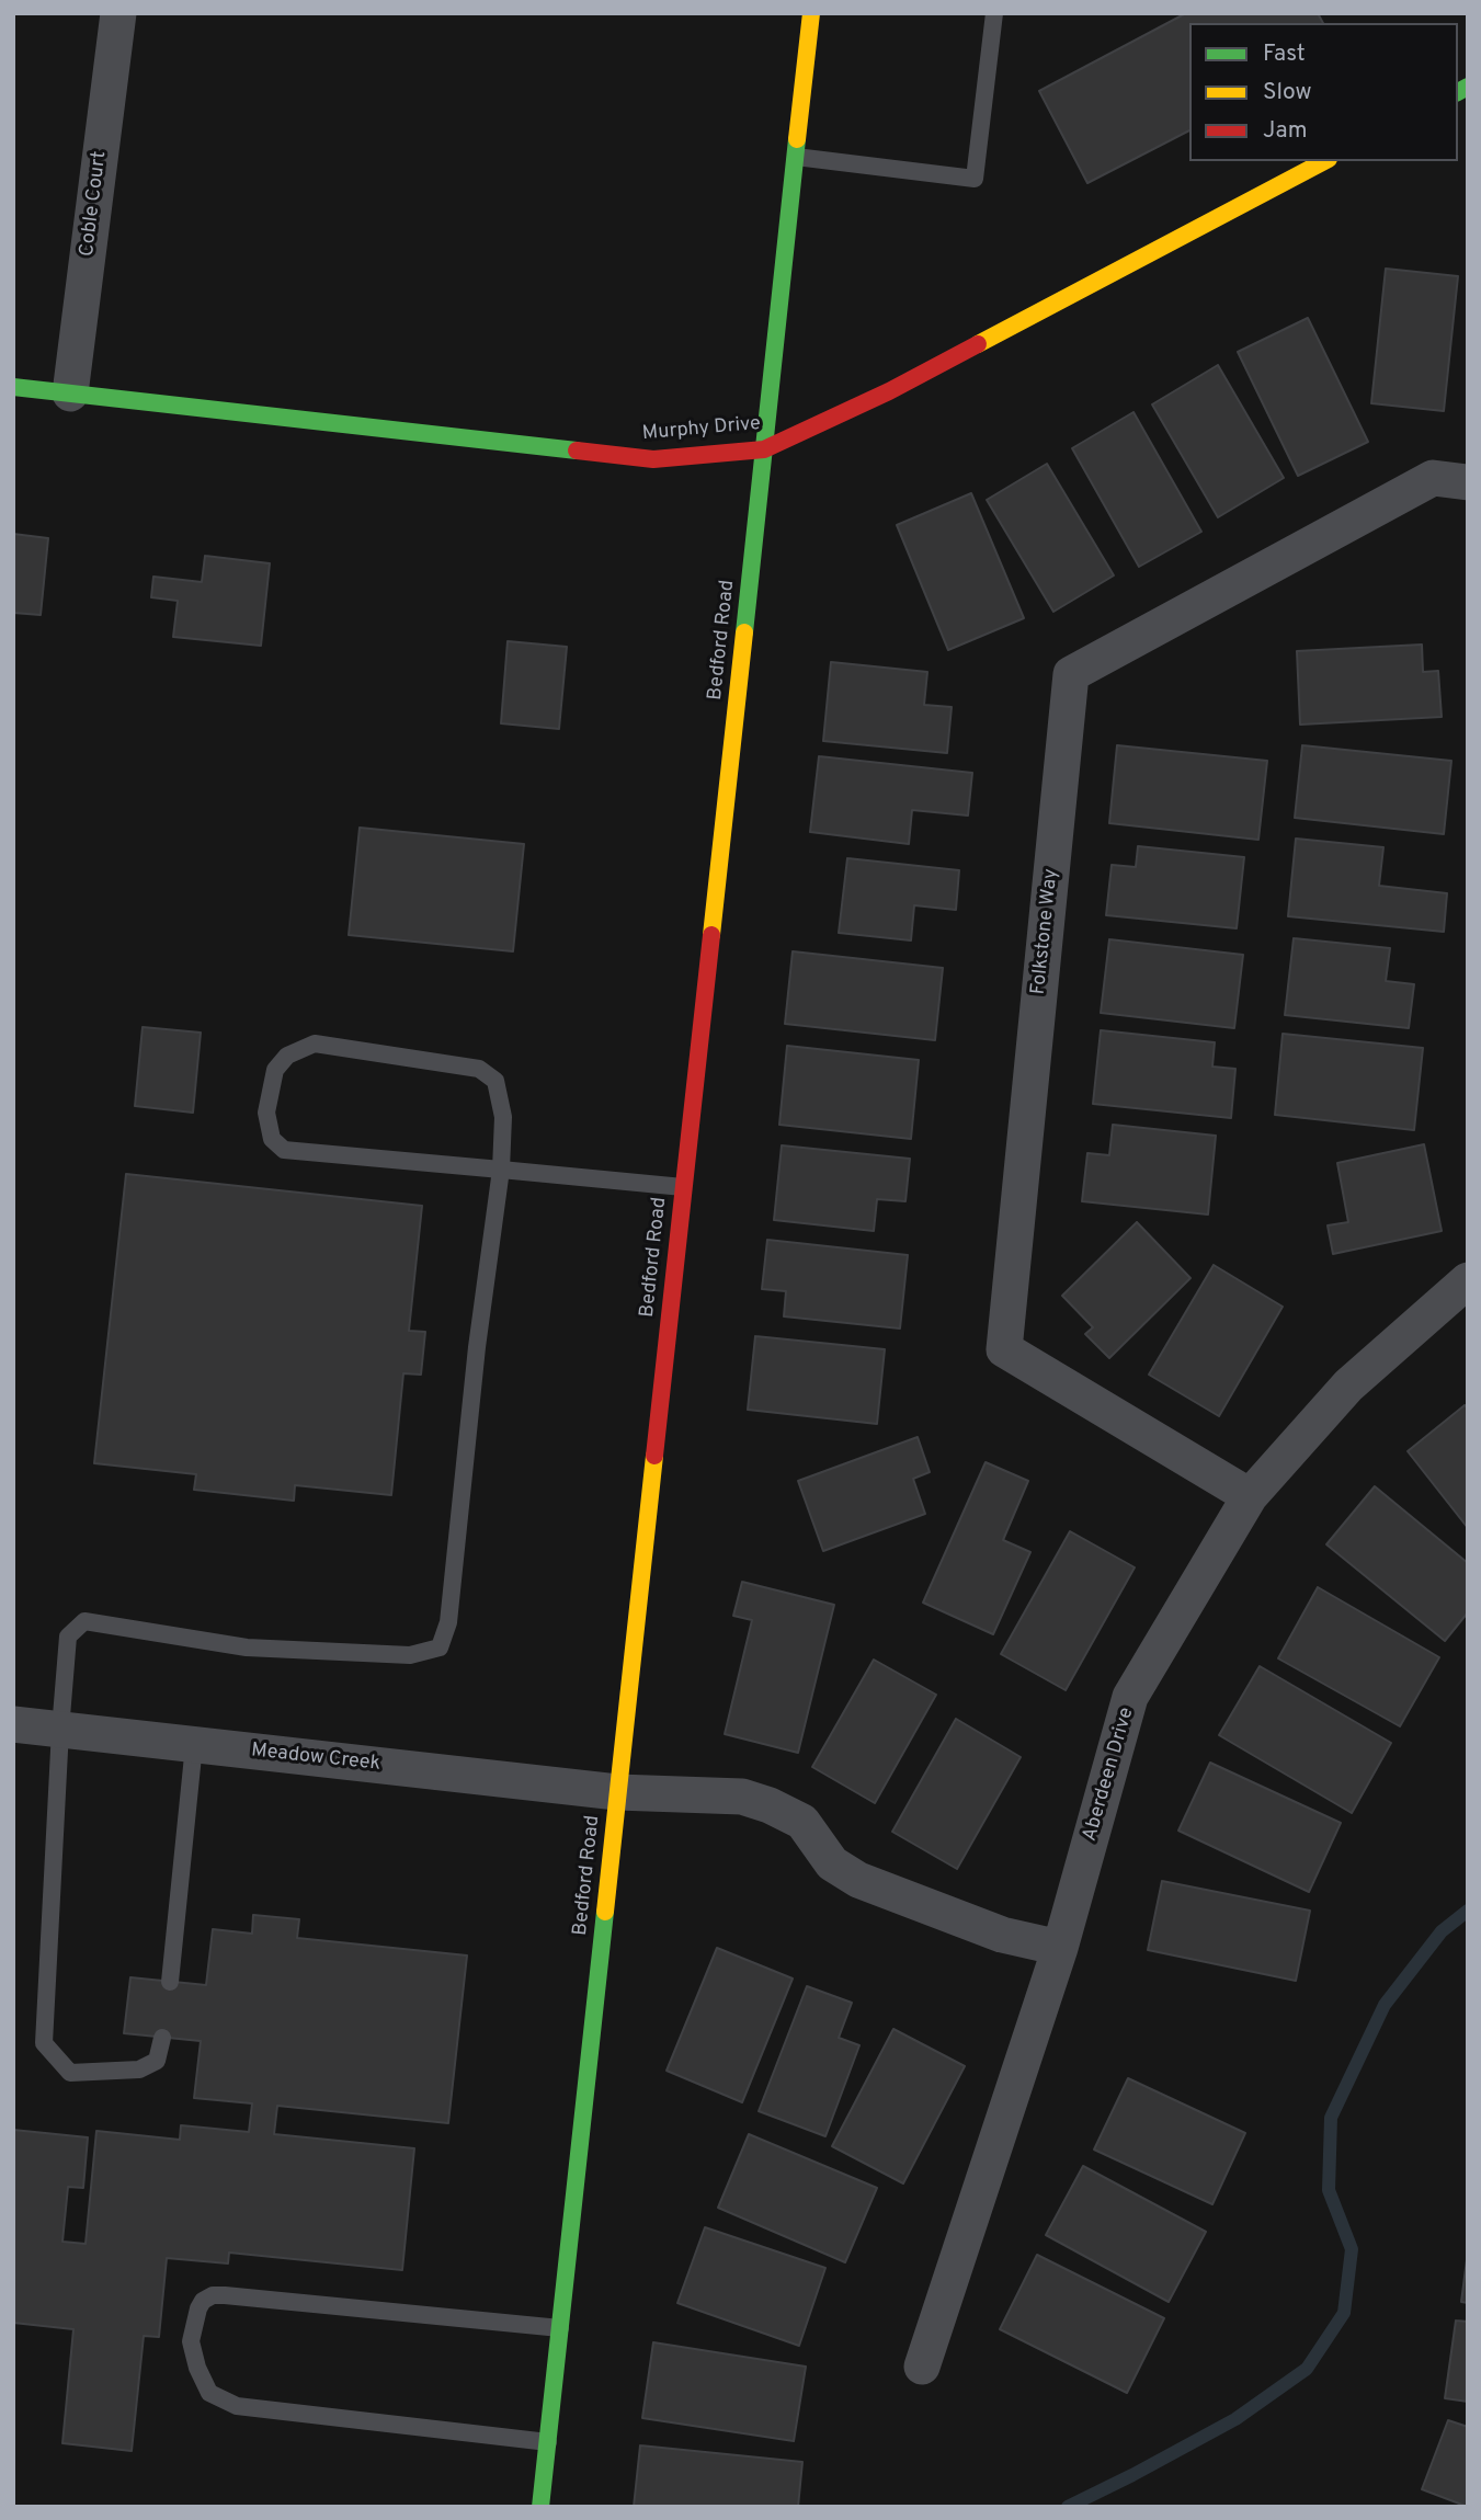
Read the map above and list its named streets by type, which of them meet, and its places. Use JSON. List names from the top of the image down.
{
  "streets": {
    "main road": ["Murphy Drive", "Bedford Road"],
    "street": [
      "Coble Court",
      "Folkstone Way",
      "Meadow Creek",
      "Aberdeen Drive"
    ]
  },
  "crossings": [
    ["Coble Court", "Murphy Drive"],
    ["Murphy Drive", "Bedford Road"],
    ["Bedford Road", "Meadow Creek"],
    ["Folkstone Way", "Aberdeen Drive"],
    ["Meadow Creek", "Aberdeen Drive"]
  ],
  "legend": ["Fast", "Slow", "Jam"]
}
